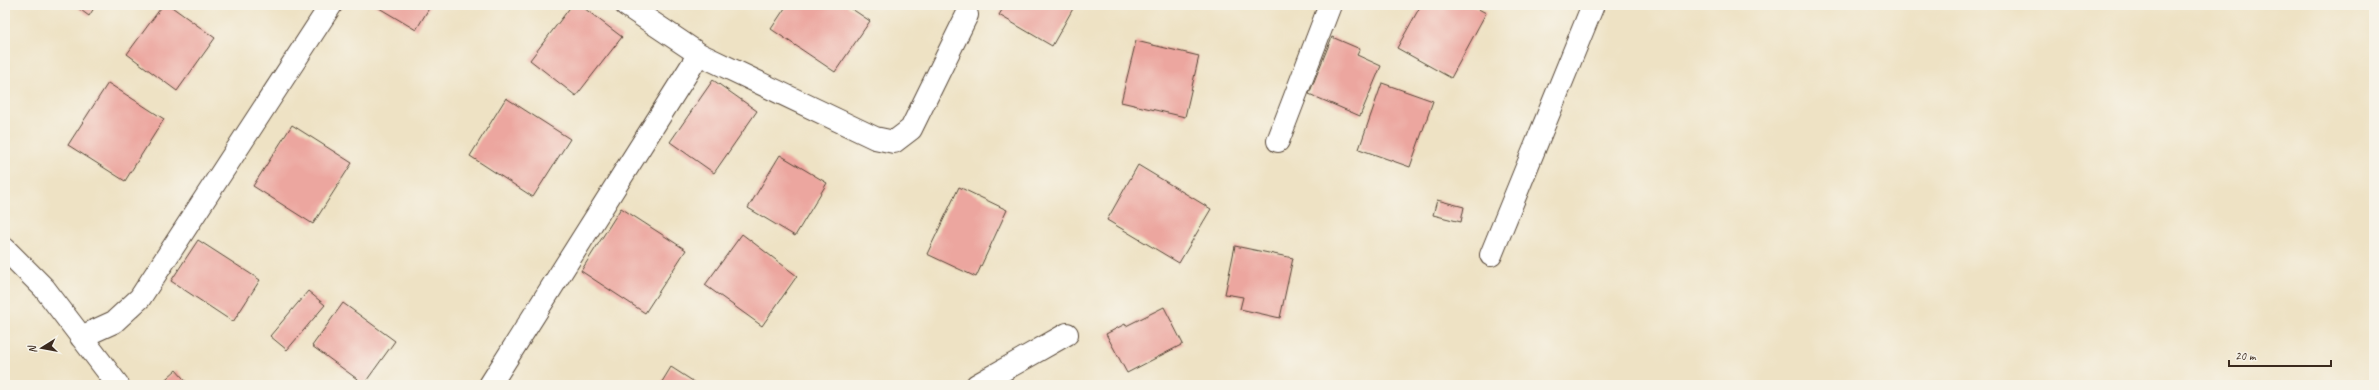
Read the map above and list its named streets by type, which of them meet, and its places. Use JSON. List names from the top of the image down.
{
  "scale_bar": "20 m",
  "north": "left"
}
